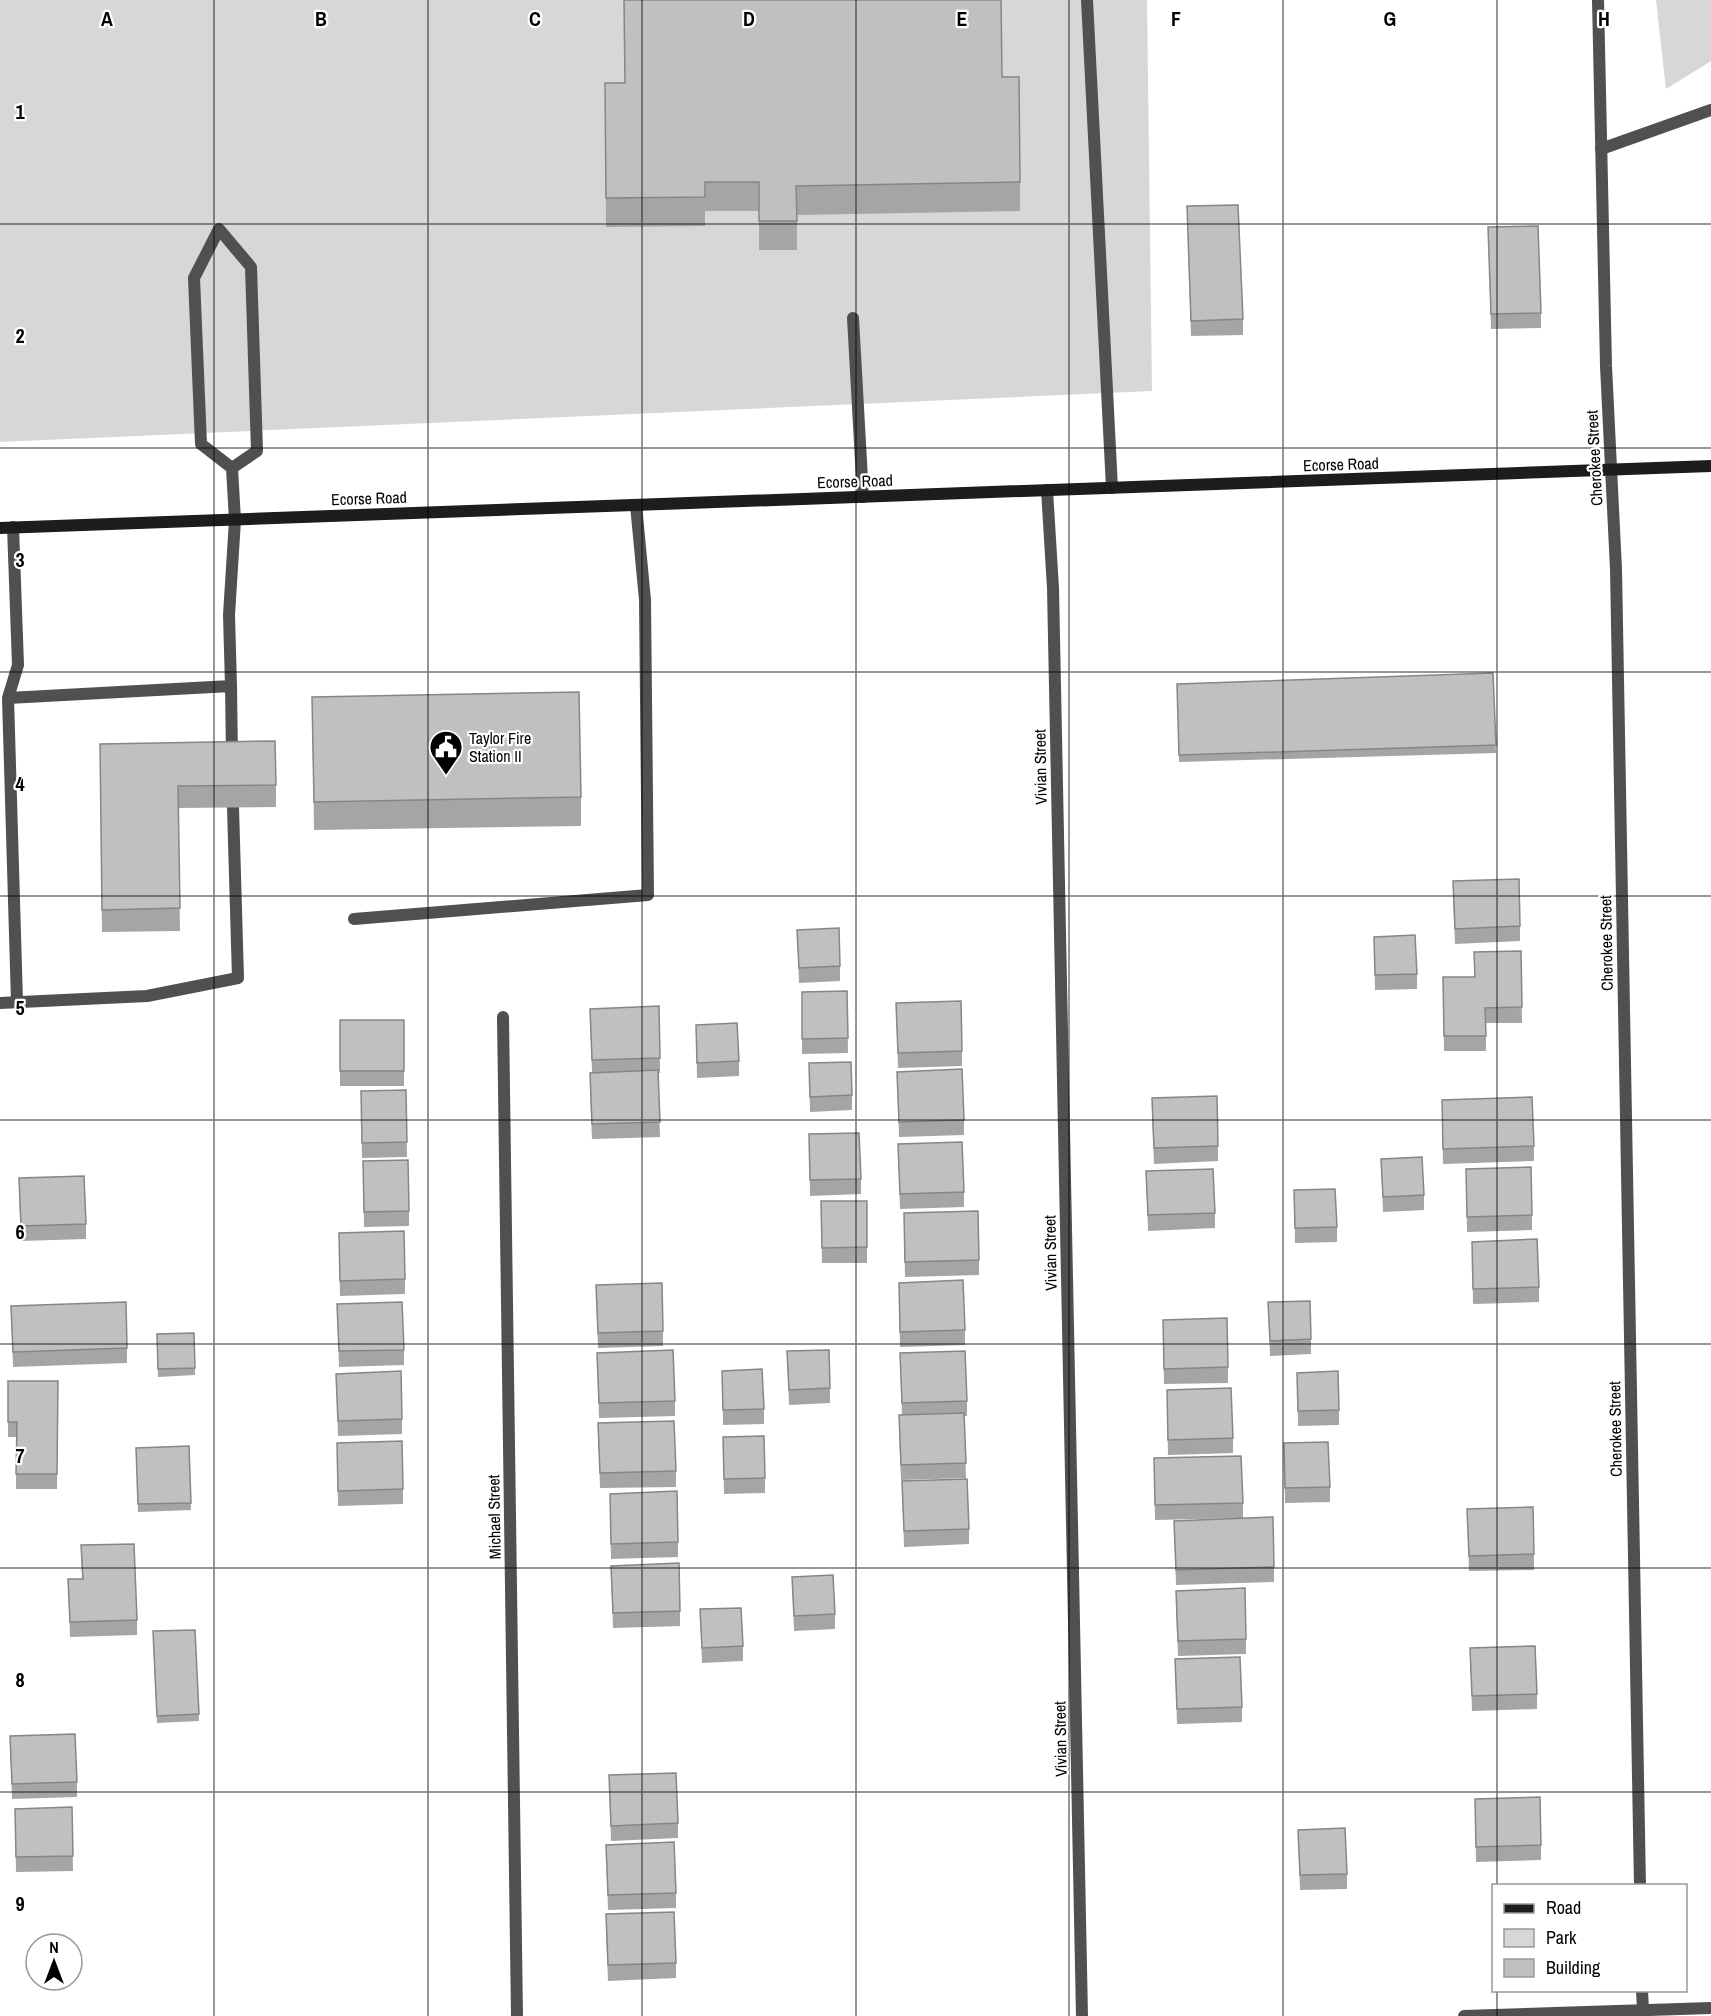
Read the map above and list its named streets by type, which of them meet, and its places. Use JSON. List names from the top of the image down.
{
  "streets": {
    "main road": ["Ecorse Road"],
    "street": ["Cherokee Street", "Vivian Street", "Michael Street"]
  },
  "crossings": [
    ["Cherokee Street", "Ecorse Road"],
    ["Ecorse Road", "Vivian Street"]
  ],
  "places": {
    "public building": ["Taylor Fire Station II"]
  },
  "legend": ["Road", "Park", "Building"],
  "north": "top",
  "grid": {
    "columns": [
      "A",
      "B",
      "C",
      "D",
      "E",
      "F",
      "G",
      "H"
    ],
    "rows": [
      "1",
      "2",
      "3",
      "4",
      "5",
      "6",
      "7",
      "8",
      "9"
    ]
  }
}
